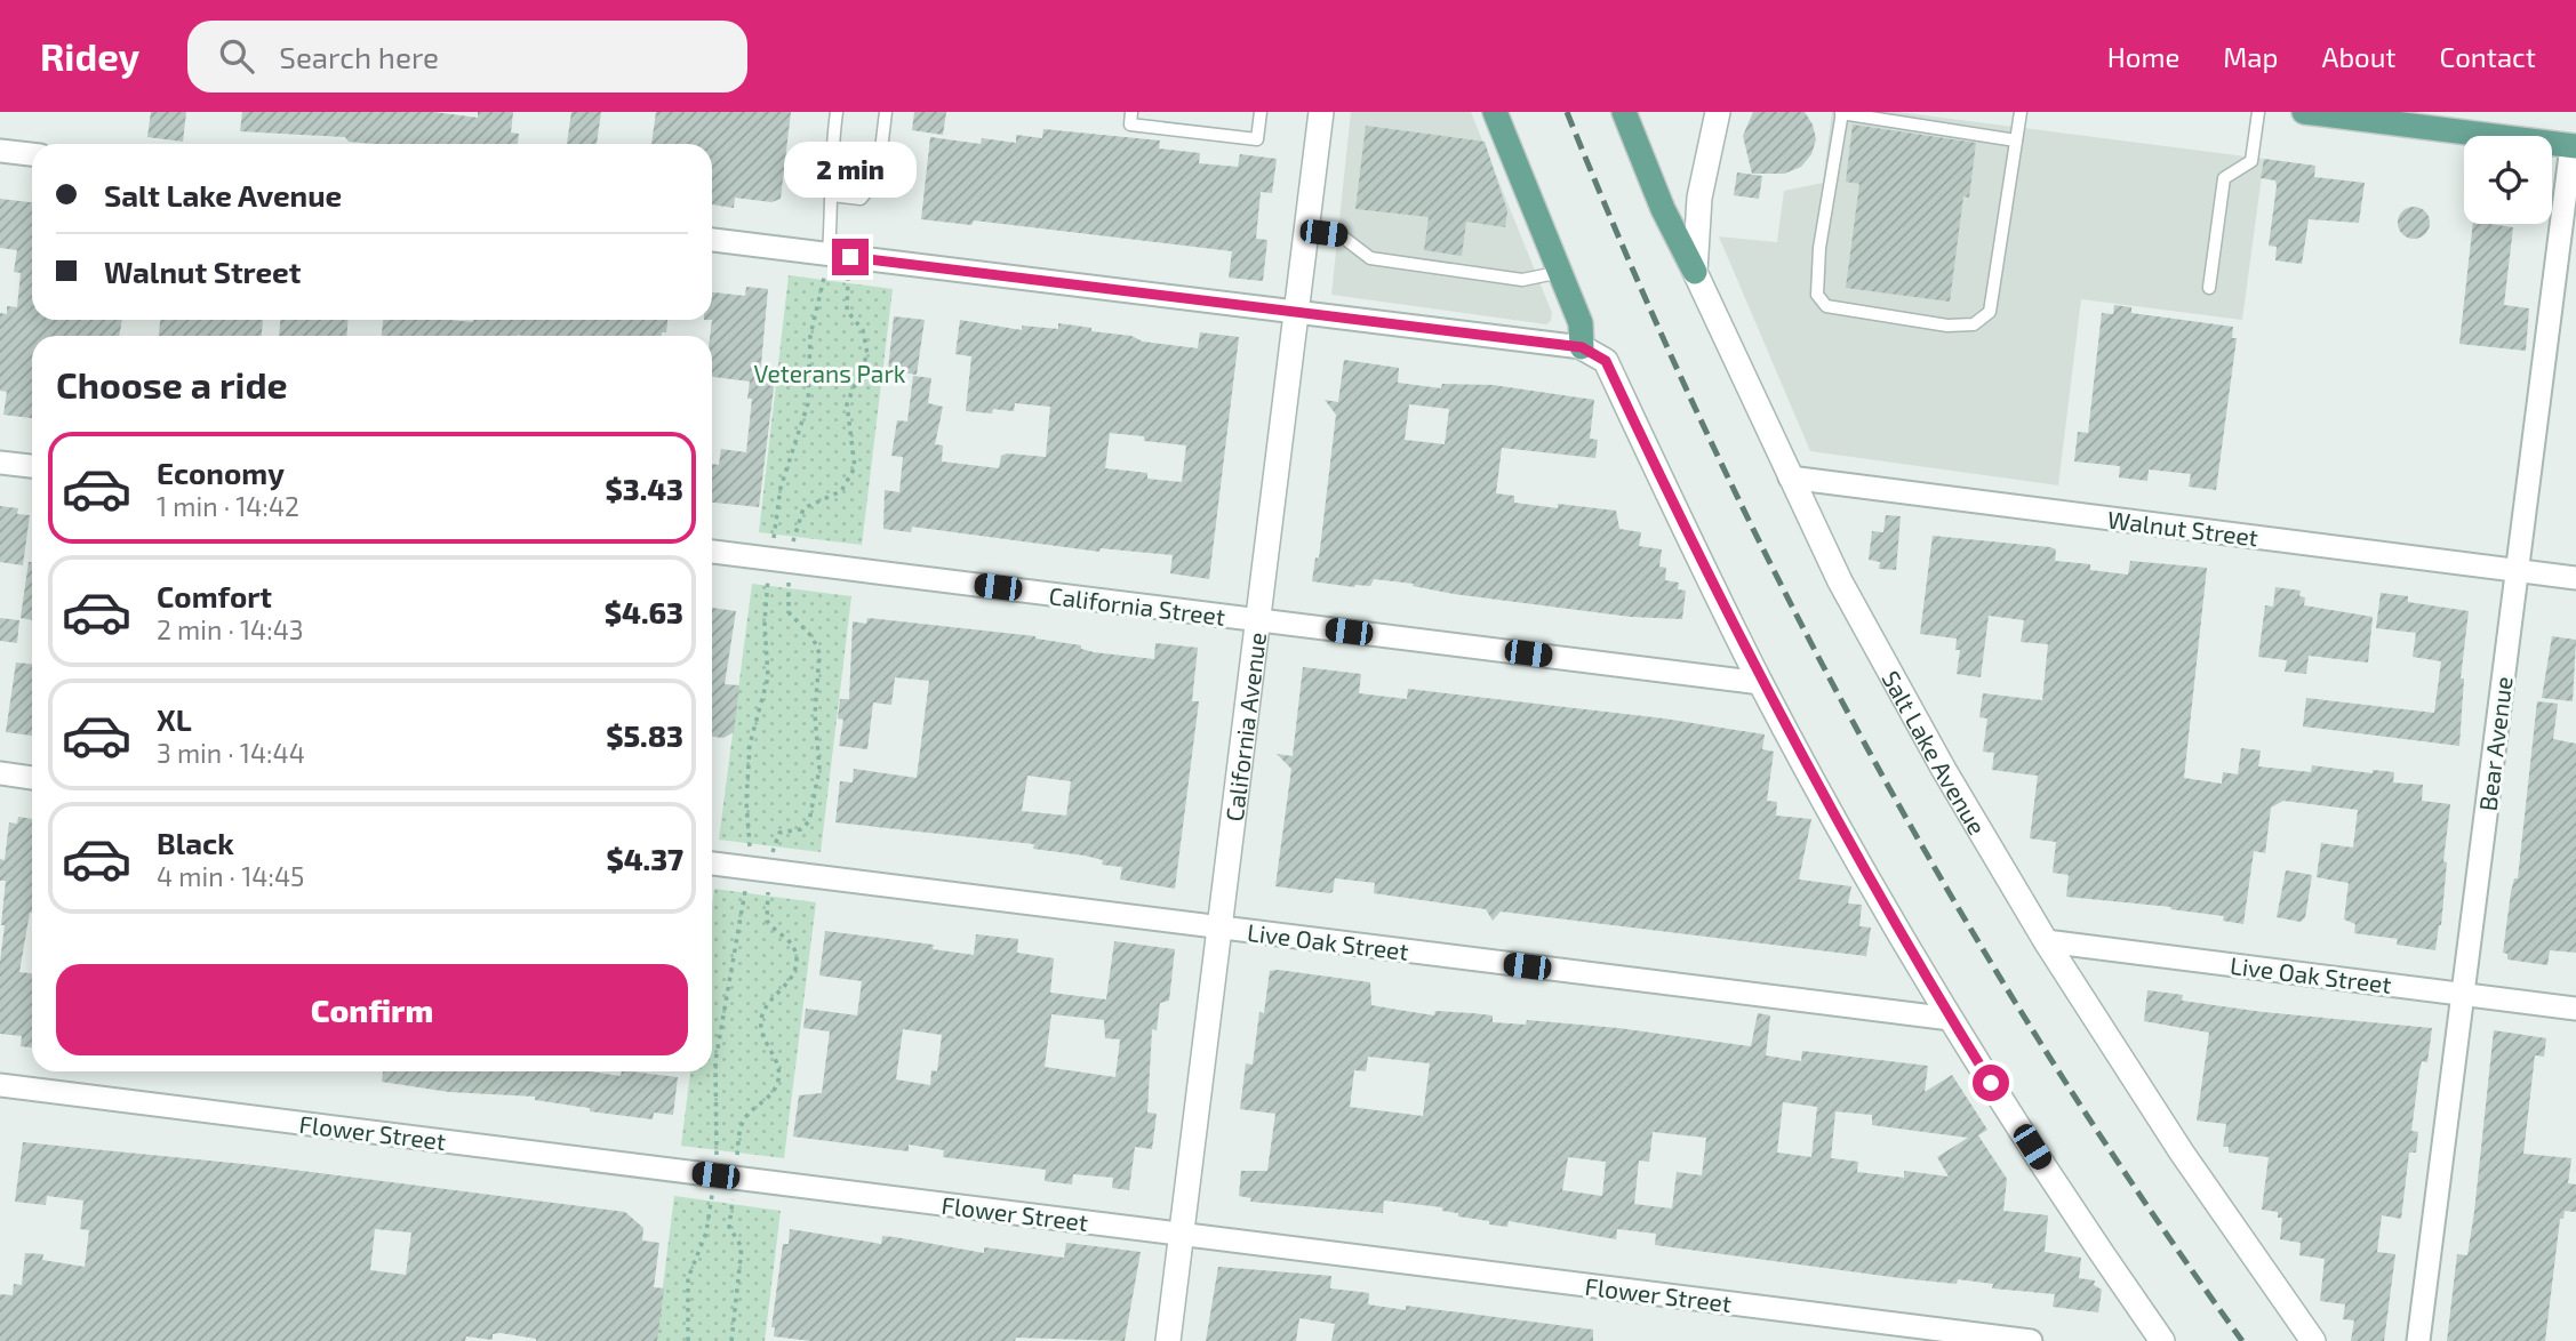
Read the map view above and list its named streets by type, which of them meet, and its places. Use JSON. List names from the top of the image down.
{
  "streets": {
    "street": [
      "Walnut Street",
      "California Street",
      "California Avenue",
      "Bear Avenue",
      "Salt Lake Avenue",
      "Live Oak Street",
      "Flower Street"
    ]
  },
  "crossings": [
    ["Walnut Street", "Bear Avenue"],
    ["Walnut Street", "Salt Lake Avenue"],
    ["California Street", "California Avenue"],
    ["California Avenue", "Live Oak Street"],
    ["California Avenue", "Flower Street"],
    ["Bear Avenue", "Live Oak Street"],
    ["Salt Lake Avenue", "Live Oak Street"]
  ],
  "parks": ["Veterans Park"],
  "page": {
    "header": "Ridey",
    "search": "Search here",
    "nav": [
      "Home",
      "Map",
      "About",
      "Contact"
    ],
    "bubble": "2 min",
    "banner": ["Salt Lake Avenue", "Walnut Street"],
    "heading": "Choose a ride",
    "list": [
      {
        "name": "Economy",
        "note": "1 min · 14:42",
        "value": "$3.43"
      },
      {
        "name": "Comfort",
        "note": "2 min · 14:43",
        "value": "$4.63"
      },
      {
        "name": "XL",
        "note": "3 min · 14:44",
        "value": "$5.83"
      },
      {
        "name": "Black",
        "note": "4 min · 14:45",
        "value": "$4.37"
      }
    ],
    "buttons": "Confirm"
  }
}
